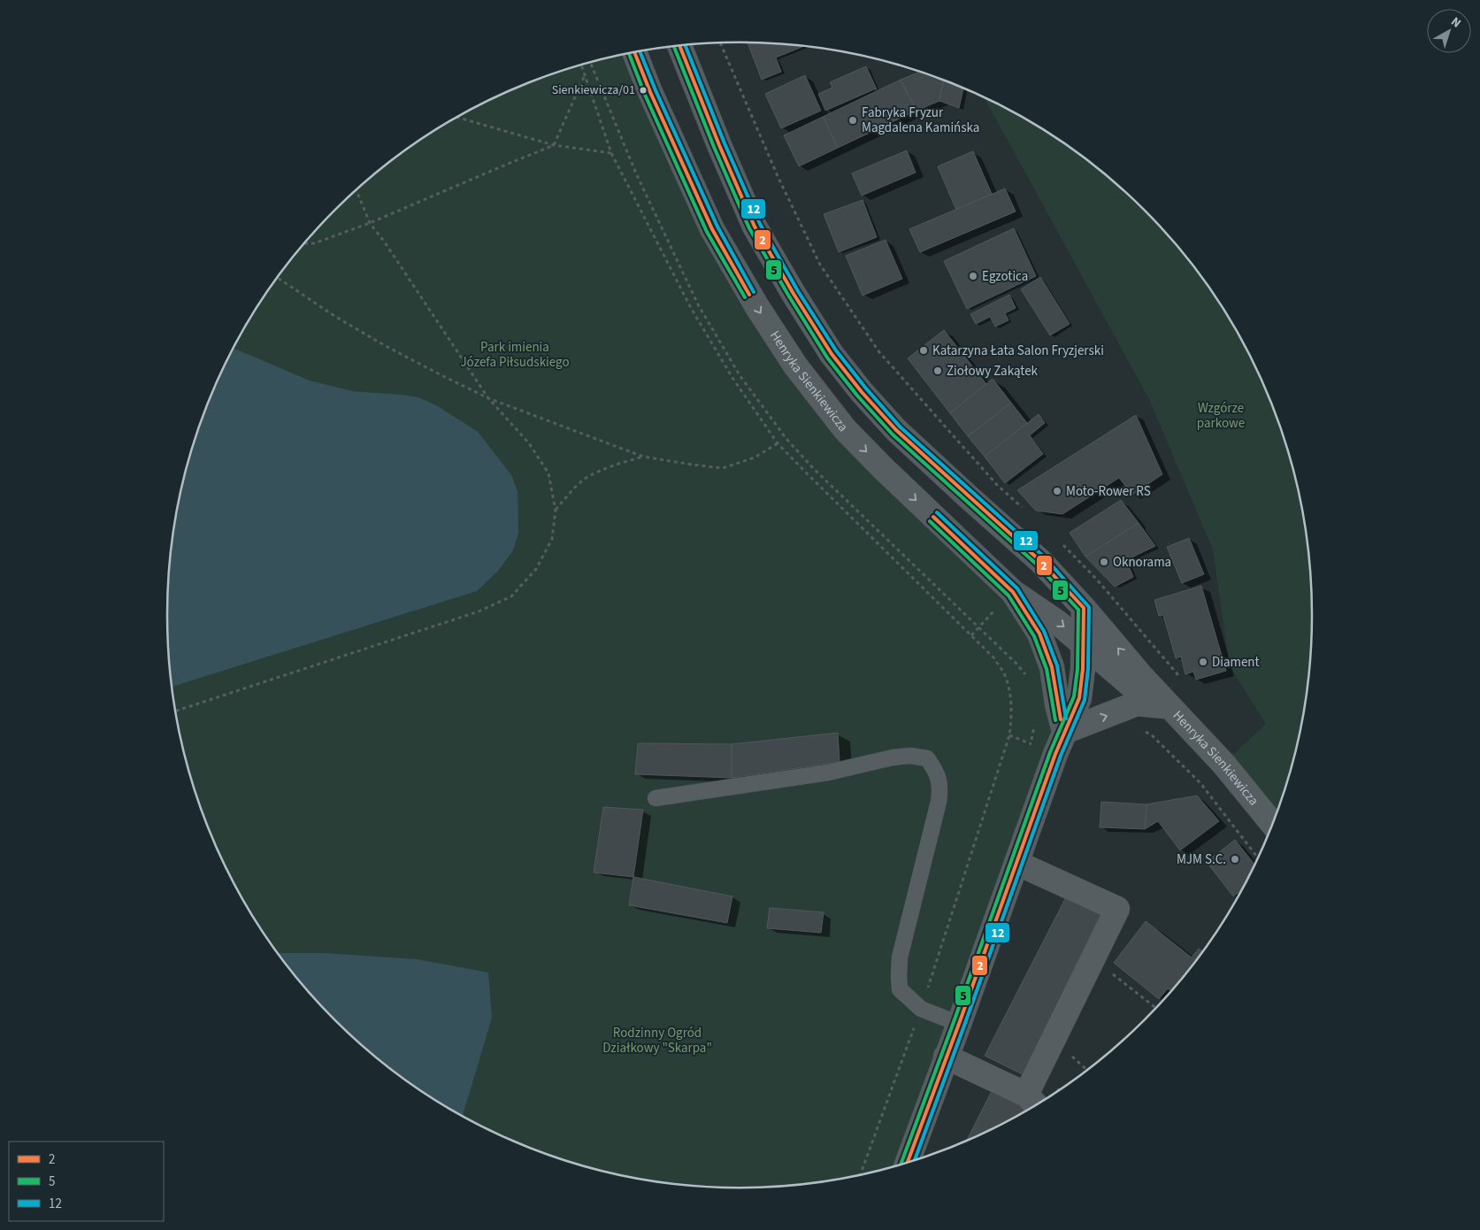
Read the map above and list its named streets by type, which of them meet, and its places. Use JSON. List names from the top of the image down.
{
  "streets": {
    "street": ["Henryka Sienkiewicza"]
  },
  "parks": ["Park imienia Józefa Piłsudskiego", "Wzgórze parkowe", "Rodzinny Ogród Działkowy \"Skarpa\""],
  "places": [
    "Sienkiewicza/01",
    "Fabryka Fryzur Magdalena Kamińska",
    "Egzotica",
    "Katarzyna Łata Salon Fryzjerski",
    "Ziołowy Zakątek",
    "Moto-Rower RS",
    "Oknorama",
    "Diament",
    "MJM S.C."
  ],
  "lines": ["transit line 12", "transit line 2", "transit line 5"],
  "legend": ["2", "5", "12"],
  "north": "top right"
}
